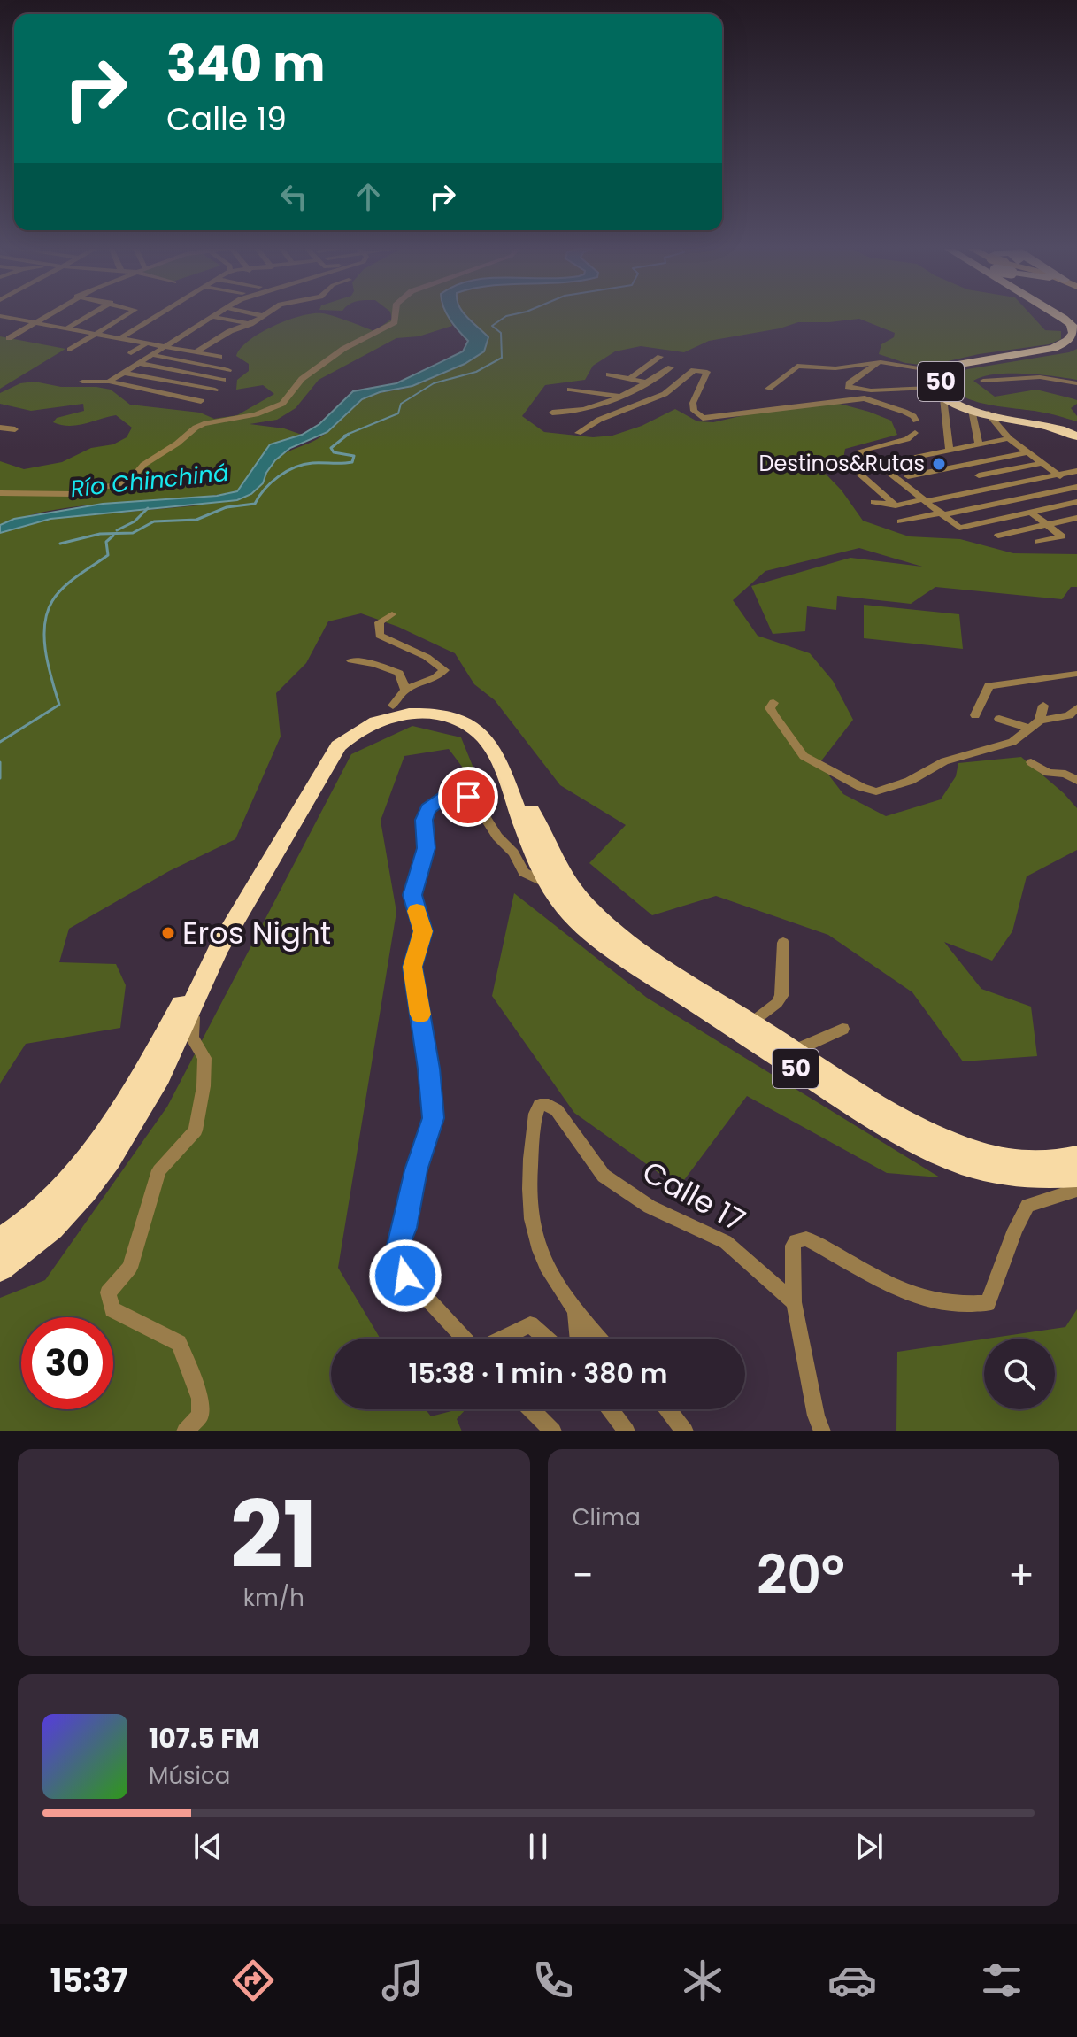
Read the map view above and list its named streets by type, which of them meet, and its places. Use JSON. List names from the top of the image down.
{
  "streets": {
    "highway": ["50"],
    "street": ["Calle 17"]
  },
  "water": ["Río Chinchiná"],
  "places": ["Destinos&Rutas", "Eros Night"],
  "page": {
    "turn": ["340 m", "Calle 19"],
    "limit": "30",
    "trip": "15:38 · 1 min · 380 m",
    "tile": [
      ["21", "km/h"],
      "Clima"
    ],
    "heat": ["−", "20°", "+"],
    "song": ["107.5 FM", "Música"],
    "tabs": "15:37"
  }
}
